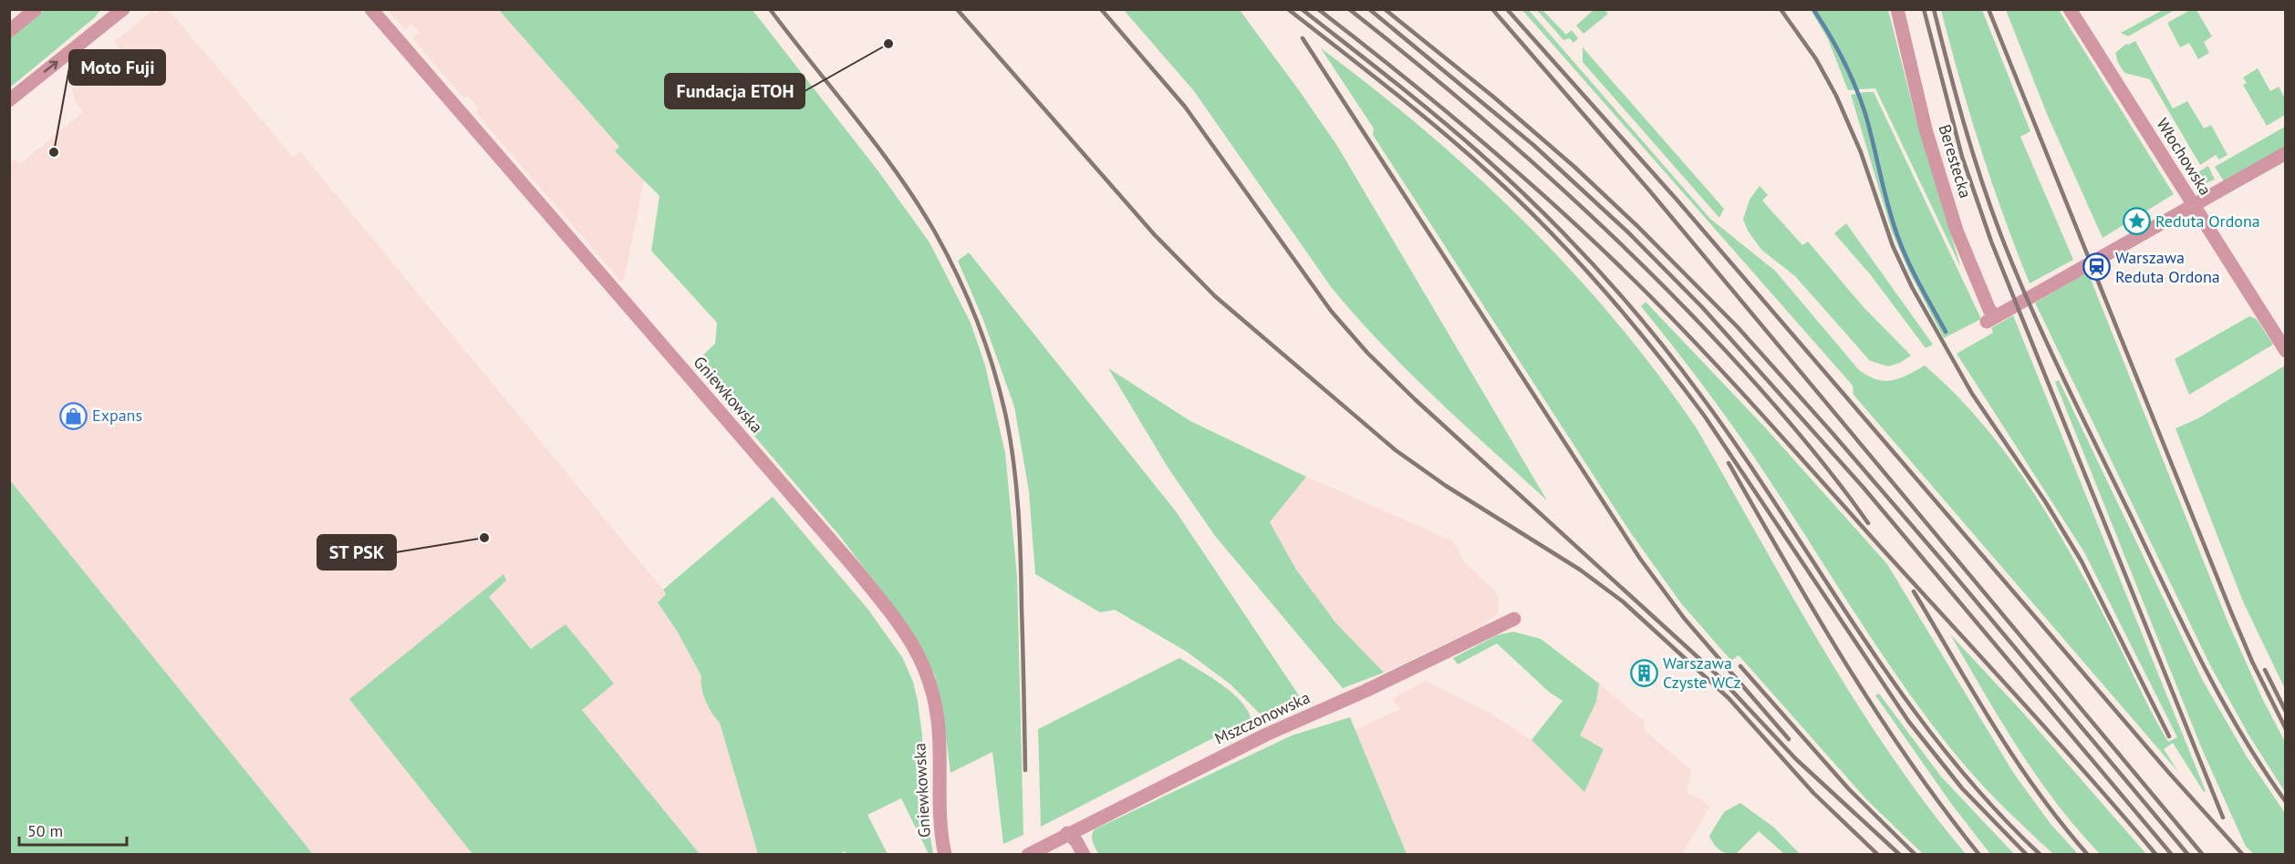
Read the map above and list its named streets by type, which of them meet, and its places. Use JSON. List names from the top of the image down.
{
  "streets": {
    "street": [
      "Włochowska",
      "Berestecka",
      "Gniewkowska",
      "Mszczonowska"
    ]
  },
  "crossings": [
    ["Włochowska", "Berestecka"]
  ],
  "places": {
    "other": ["Fundacja ETOH", "Moto Fuji", "ST PSK"],
    "place": ["Reduta Ordona"],
    "station": ["Warszawa Reduta Ordona"],
    "shop": ["Expans"],
    "building": ["Warszawa Czyste WCz"]
  },
  "scale_bar": "50 m"
}
